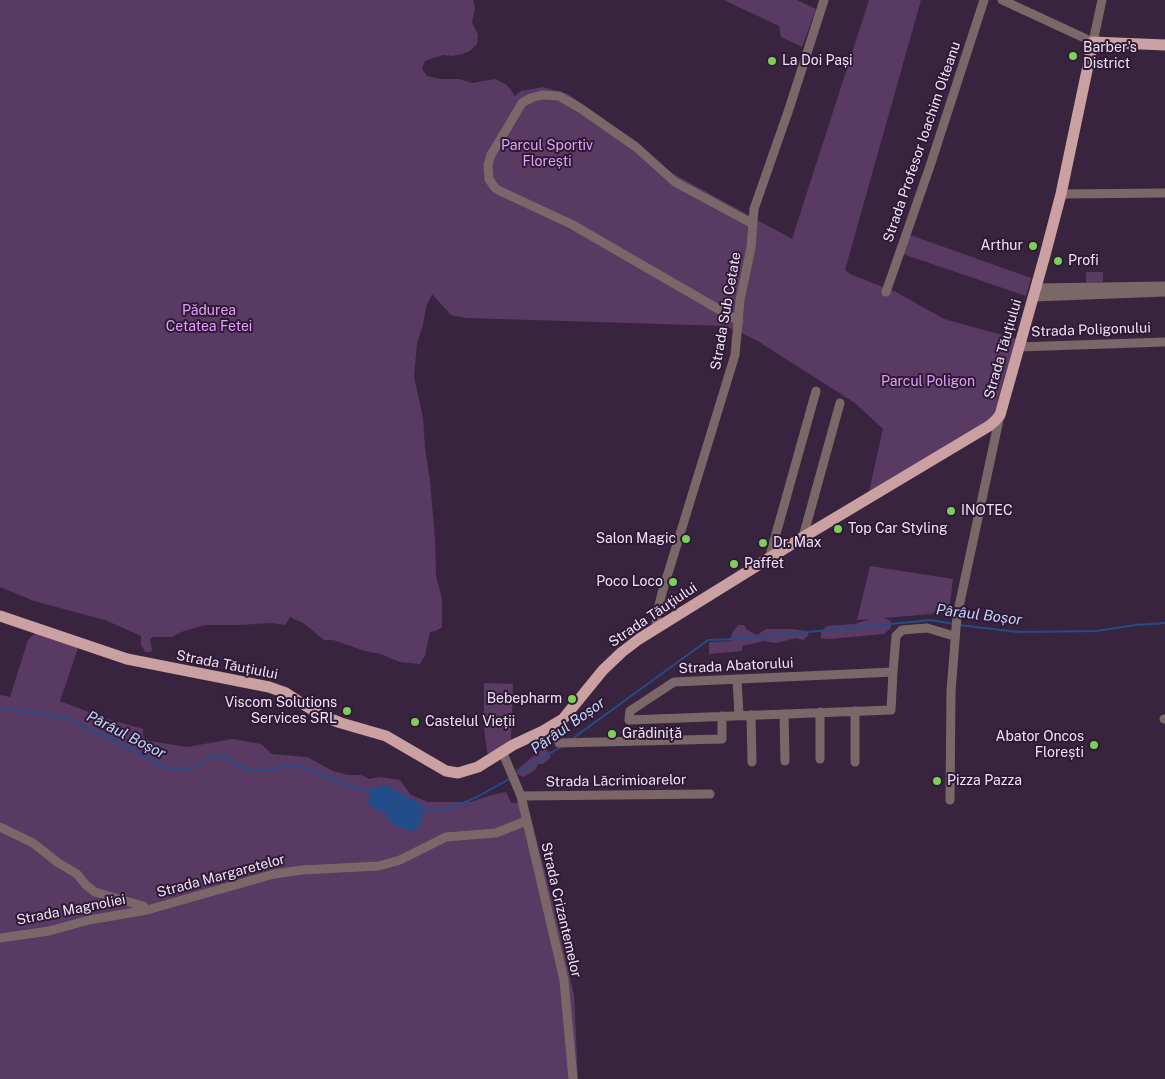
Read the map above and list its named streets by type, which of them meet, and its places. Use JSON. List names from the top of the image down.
{
  "streets": {
    "main road": ["Strada Tăuțiului"],
    "street": [
      "Strada Profesor Ioachim Olteanu",
      "Strada Sub Cetate",
      "Strada Poligonului",
      "Strada Abatorului",
      "Strada Lăcrimioarelor",
      "Strada Margaretelor",
      "Strada Magnoliei",
      "Strada Crizantemelor"
    ]
  },
  "crossings": [
    ["Strada Sub Cetate", "Strada Tăuțiului"],
    ["Strada Poligonului", "Strada Tăuțiului"],
    ["Strada Tăuțiului", "Strada Crizantemelor"],
    ["Strada Lăcrimioarelor", "Strada Crizantemelor"],
    ["Strada Margaretelor", "Strada Magnoliei"],
    ["Strada Margaretelor", "Strada Crizantemelor"]
  ],
  "water": ["Pârâul Boșor"],
  "parks": ["Parcul Sportiv Florești", "Pădurea Cetatea Fetei", "Parcul Poligon"],
  "places": [
    "Barber's District",
    "La Doi Pași",
    "Arthur",
    "Profi",
    "INOTEC",
    "Top Car Styling",
    "Salon Magic",
    "Dr. Max",
    "Paffet",
    "Poco Loco",
    "Bebepharm",
    "Viscom Solutions Services SRL",
    "Castelul Vieții",
    "Grădiniță",
    "Abator Oncos Florești",
    "Pizza Pazza"
  ]
}
